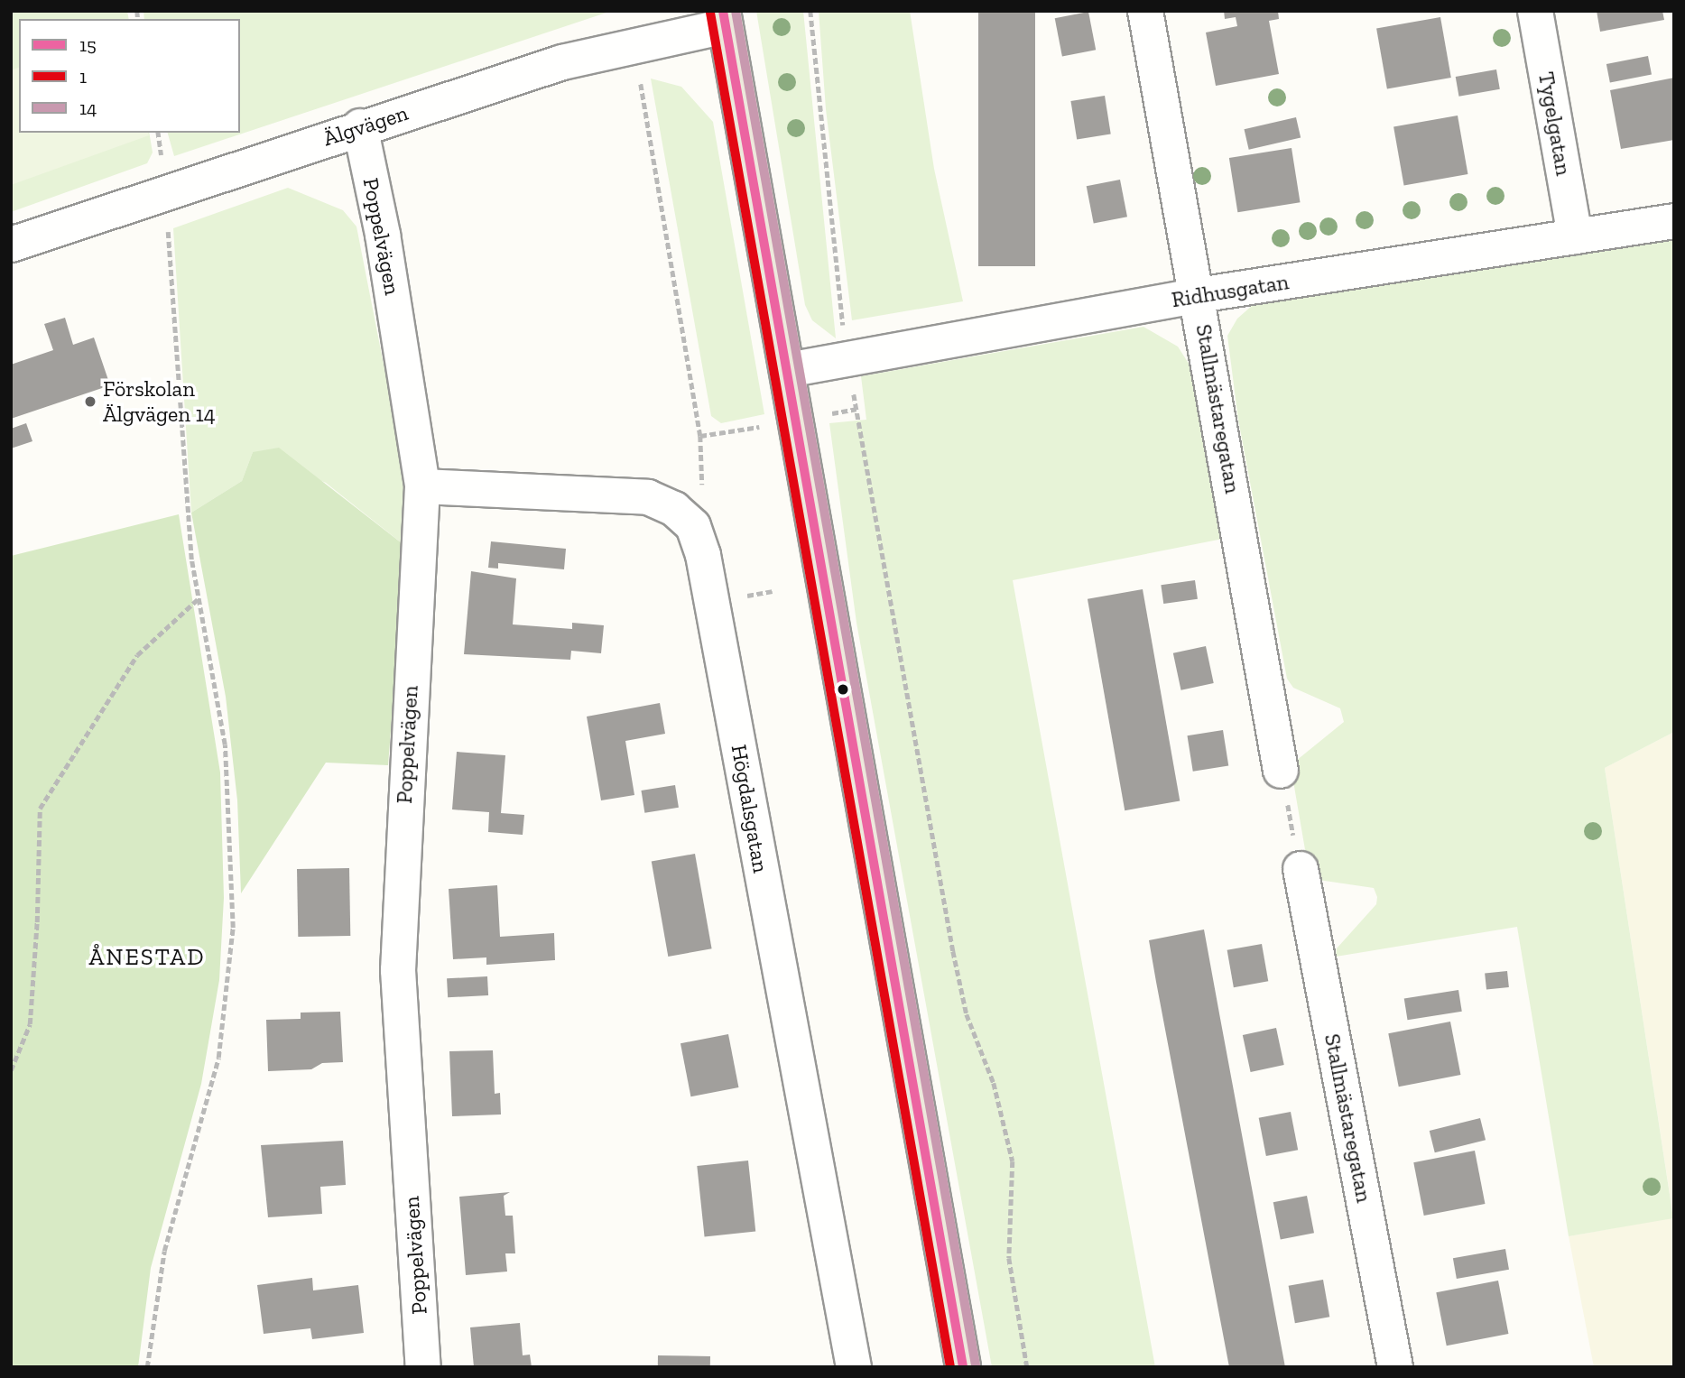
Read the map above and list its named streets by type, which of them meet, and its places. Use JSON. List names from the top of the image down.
{
  "streets": {
    "street": [
      "Tygelgatan",
      "Älgvägen",
      "Poppelvägen",
      "Ridhusgatan",
      "Stallmästaregatan",
      "Högdalsgatan"
    ]
  },
  "crossings": [
    ["Tygelgatan", "Ridhusgatan"],
    ["Älgvägen", "Poppelvägen"],
    ["Ridhusgatan", "Stallmästaregatan"]
  ],
  "districts": ["ÅNESTAD"],
  "places": ["Förskolan Älgvägen 14"],
  "lines": ["transit line 15", "transit line 14", "transit line 1"],
  "legend": ["15", "1", "14"]
}
